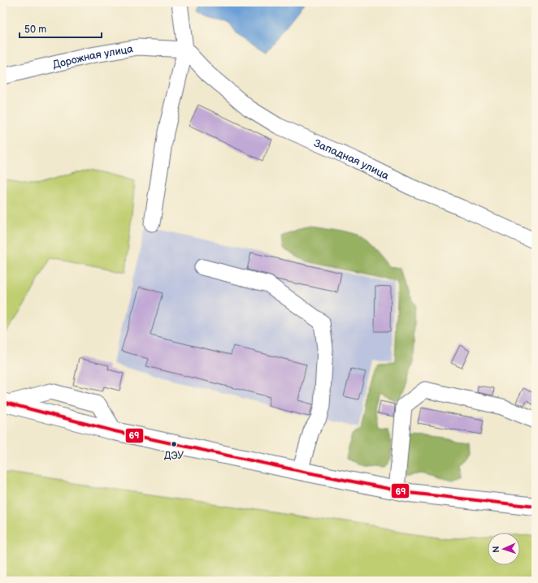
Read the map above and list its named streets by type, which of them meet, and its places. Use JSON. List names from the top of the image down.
{
  "streets": {
    "street": ["Дорожная улица", "Западная улица"]
  },
  "crossings": [
    ["Дорожная улица", "Западная улица"]
  ],
  "places": ["ДЭУ"],
  "lines": ["transit line 69"],
  "scale_bar": "50 m",
  "north": "left"
}
